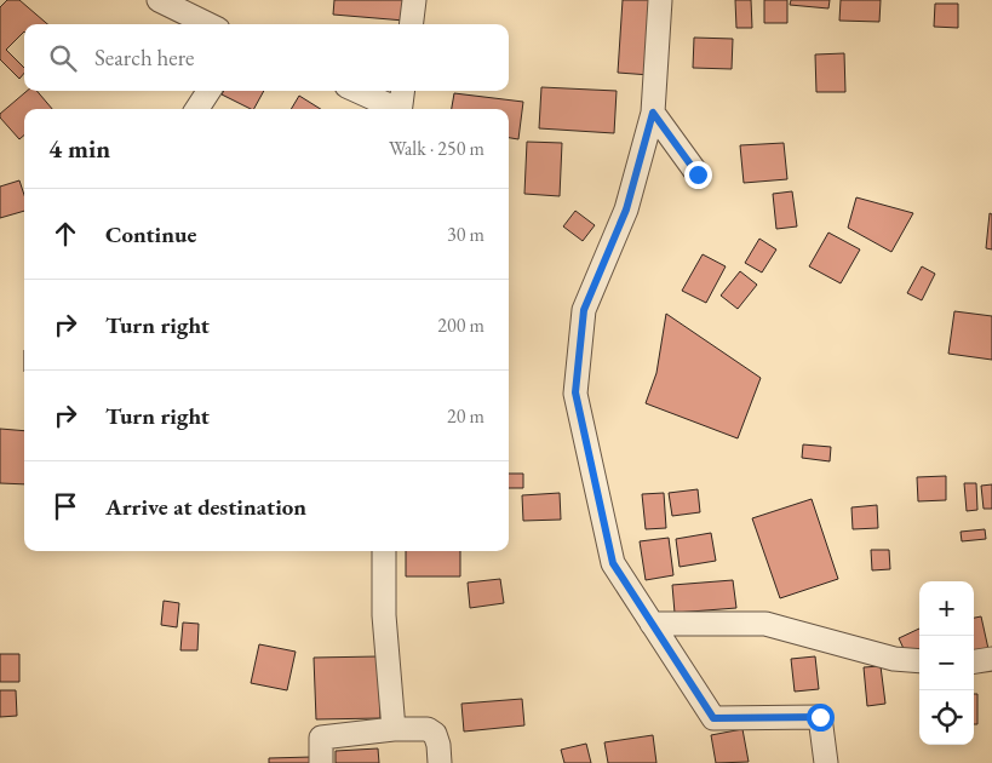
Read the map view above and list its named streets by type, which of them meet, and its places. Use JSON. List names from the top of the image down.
{
  "page": {
    "search": "Search here",
    "heading": ["4 min", "Walk · 250 m"],
    "list": [
      ["Continue", "30 m"],
      ["Turn right", "200 m"],
      ["Turn right", "20 m"],
      "Arrive at destination"
    ],
    "map_buttons": ["+", "−"]
  }
}
